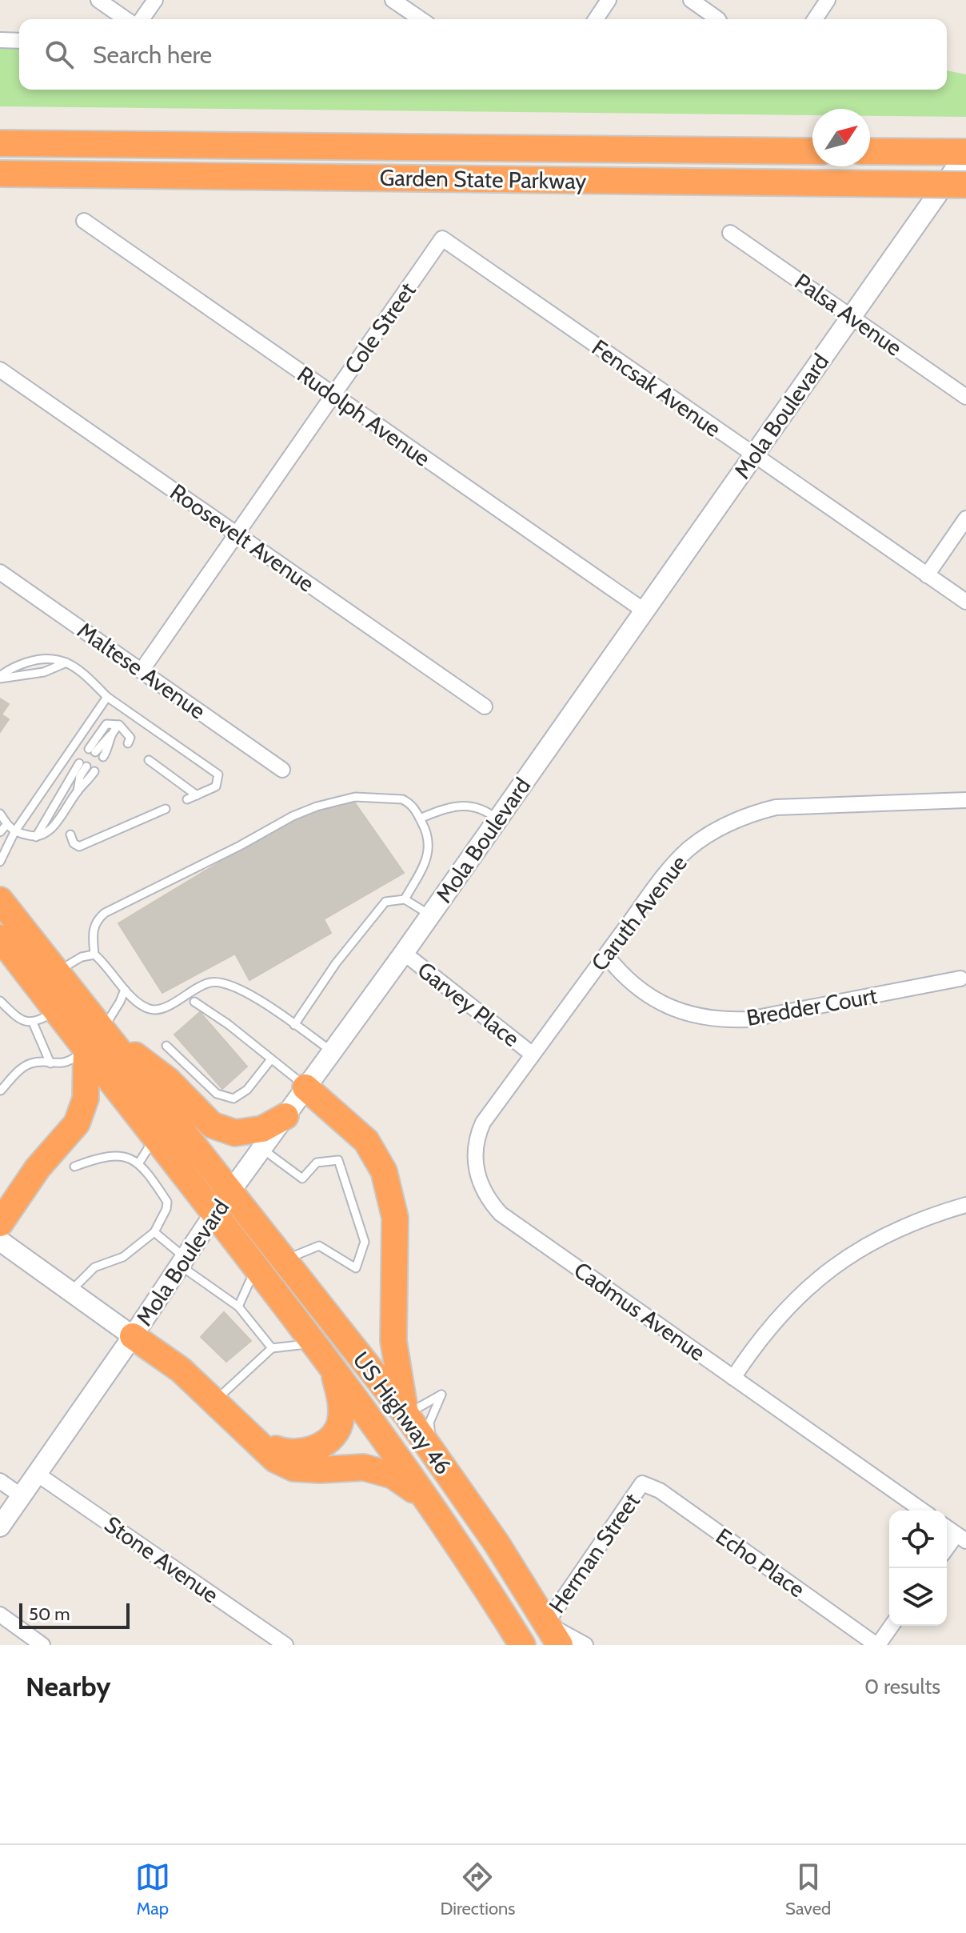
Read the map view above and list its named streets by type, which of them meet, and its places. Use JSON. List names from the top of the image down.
{
  "streets": {
    "highway": ["Garden State Parkway", "US Highway 46"],
    "street": [
      "Palsa Avenue",
      "Cole Street",
      "Fencsak Avenue",
      "Rudolph Avenue",
      "Mola Boulevard",
      "Roosevelt Avenue",
      "Maltese Avenue",
      "Caruth Avenue",
      "Garvey Place",
      "Bredder Court",
      "Cadmus Avenue",
      "Herman Street",
      "Stone Avenue",
      "Echo Place"
    ]
  },
  "crossings": [
    ["Palsa Avenue", "Mola Boulevard"],
    ["Cole Street", "Fencsak Avenue"],
    ["Cole Street", "Rudolph Avenue"],
    ["Cole Street", "Roosevelt Avenue"],
    ["Cole Street", "Maltese Avenue"],
    ["Fencsak Avenue", "Mola Boulevard"],
    ["Rudolph Avenue", "Mola Boulevard"],
    ["Mola Boulevard", "Garvey Place"],
    ["Mola Boulevard", "US Highway 46"],
    ["Mola Boulevard", "Stone Avenue"],
    ["Caruth Avenue", "Garvey Place"],
    ["Caruth Avenue", "Bredder Court"],
    ["Caruth Avenue", "Cadmus Avenue"],
    ["Garvey Place", "Cadmus Avenue"],
    ["US Highway 46", "Herman Street"],
    ["Herman Street", "Echo Place"]
  ],
  "scale_bar": "50 m",
  "north": "top right",
  "page": {
    "search": "Search here",
    "scale": "50 m",
    "heading": ["Nearby", "0 results"],
    "nav": ["Map", "Directions", "Saved"]
  }
}
